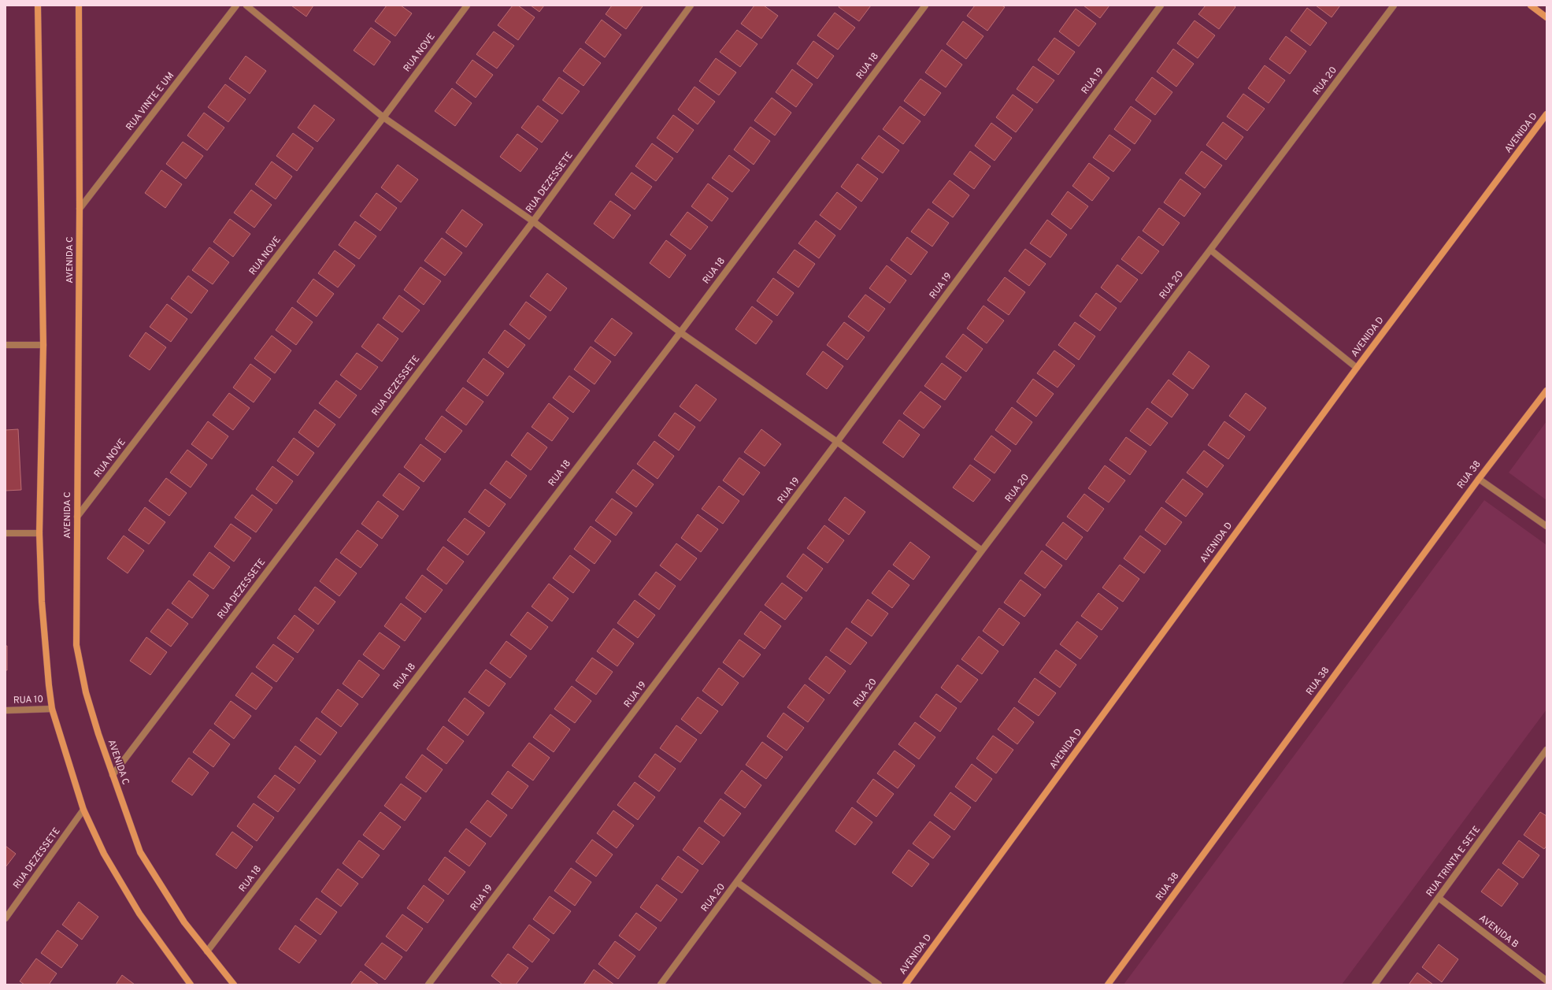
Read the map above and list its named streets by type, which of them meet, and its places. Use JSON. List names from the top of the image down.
{
  "streets": {
    "street": [
      "RUA NOVE",
      "RUA 18",
      "RUA 19",
      "RUA 20",
      "RUA VINTE E UM",
      "AVENIDA D",
      "RUA DEZESSETE",
      "AVENIDA C",
      "RUA 38",
      "RUA 10",
      "RUA TRINTA E SETE",
      "AVENIDA B"
    ]
  },
  "crossings": [
    ["RUA NOVE", "AVENIDA C"],
    ["RUA 18", "AVENIDA C"],
    ["RUA VINTE E UM", "AVENIDA C"],
    ["RUA DEZESSETE", "AVENIDA C"],
    ["RUA TRINTA E SETE", "AVENIDA B"]
  ]
}
